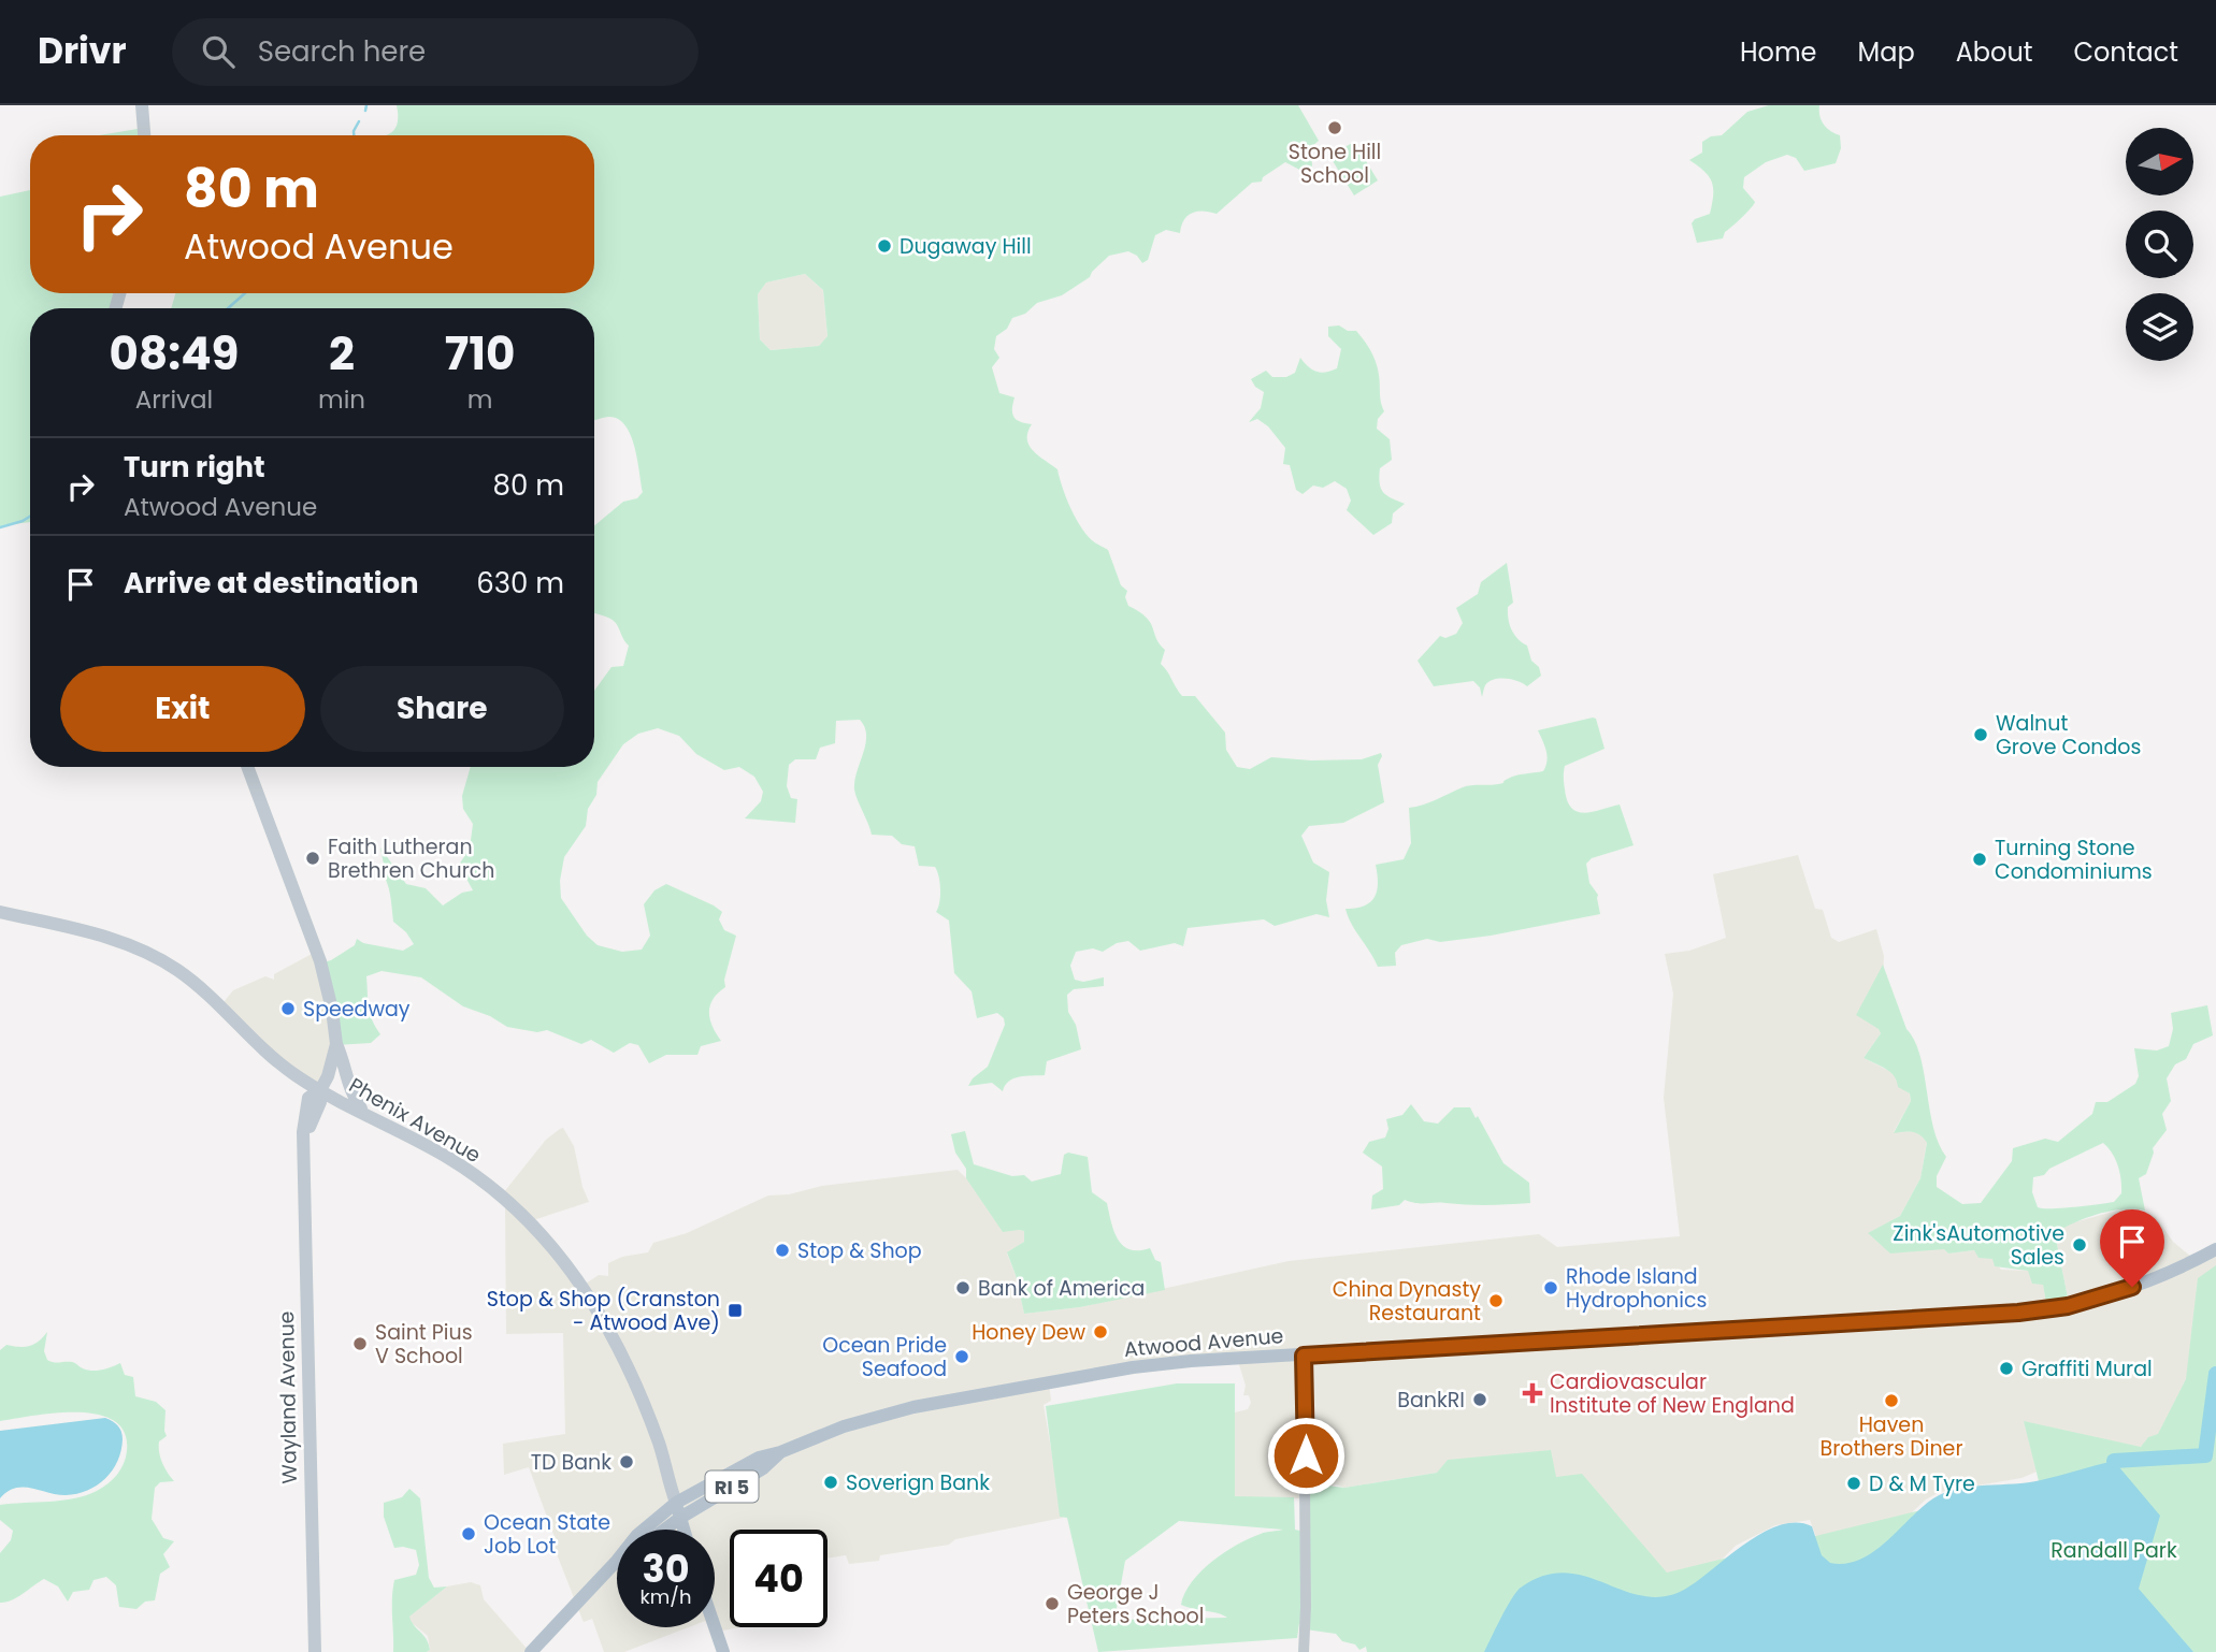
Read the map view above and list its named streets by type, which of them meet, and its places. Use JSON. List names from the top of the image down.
{
  "streets": {
    "main road": [
      "Phenix Avenue",
      "Atwood Avenue",
      "Wayland Avenue",
      "RI 5"
    ]
  },
  "crossings": [
    ["Phenix Avenue", "Atwood Avenue"],
    ["Phenix Avenue", "Wayland Avenue"]
  ],
  "parks": ["Randall Park"],
  "places": {
    "other": [
      "Stone Hill School",
      "Dugaway Hill",
      "Walnut Grove Condos",
      "Faith Lutheran Brethren Church",
      "Turning Stone Condominiums",
      "Speedway",
      "Zink'sAutomotive Sales",
      "Stop & Shop",
      "Bank of America",
      "Rhode Island Hydrophonics",
      "China Dynasty Restaurant",
      "Honey Dew",
      "Saint Pius V School",
      "Ocean Pride Seafood",
      "Graffiti Mural",
      "BankRI",
      "Haven Brothers Diner",
      "TD Bank",
      "Soverign Bank",
      "D & M Tyre",
      "Ocean State Job Lot",
      "George J Peters School"
    ],
    "transit": ["Stop & Shop (Cranston - Atwood Ave)"],
    "health": ["Cardiovascular Institute of New England"]
  },
  "north": "right",
  "page": {
    "header": "Drivr",
    "search": "Search here",
    "nav": [
      "Home",
      "Map",
      "About",
      "Contact"
    ],
    "turn": ["80 m", "Atwood Avenue"],
    "eta": [
      "08:49",
      "Arrival",
      "2",
      "min",
      "710",
      "m"
    ],
    "list": [
      {
        "name": "Turn right",
        "note": "Atwood Avenue",
        "value": "80 m"
      },
      {
        "name": "Arrive at destination",
        "value": "630 m"
      }
    ],
    "buttons": ["Exit", "Share"],
    "speed": "30 km/h",
    "limit": "40"
  }
}
